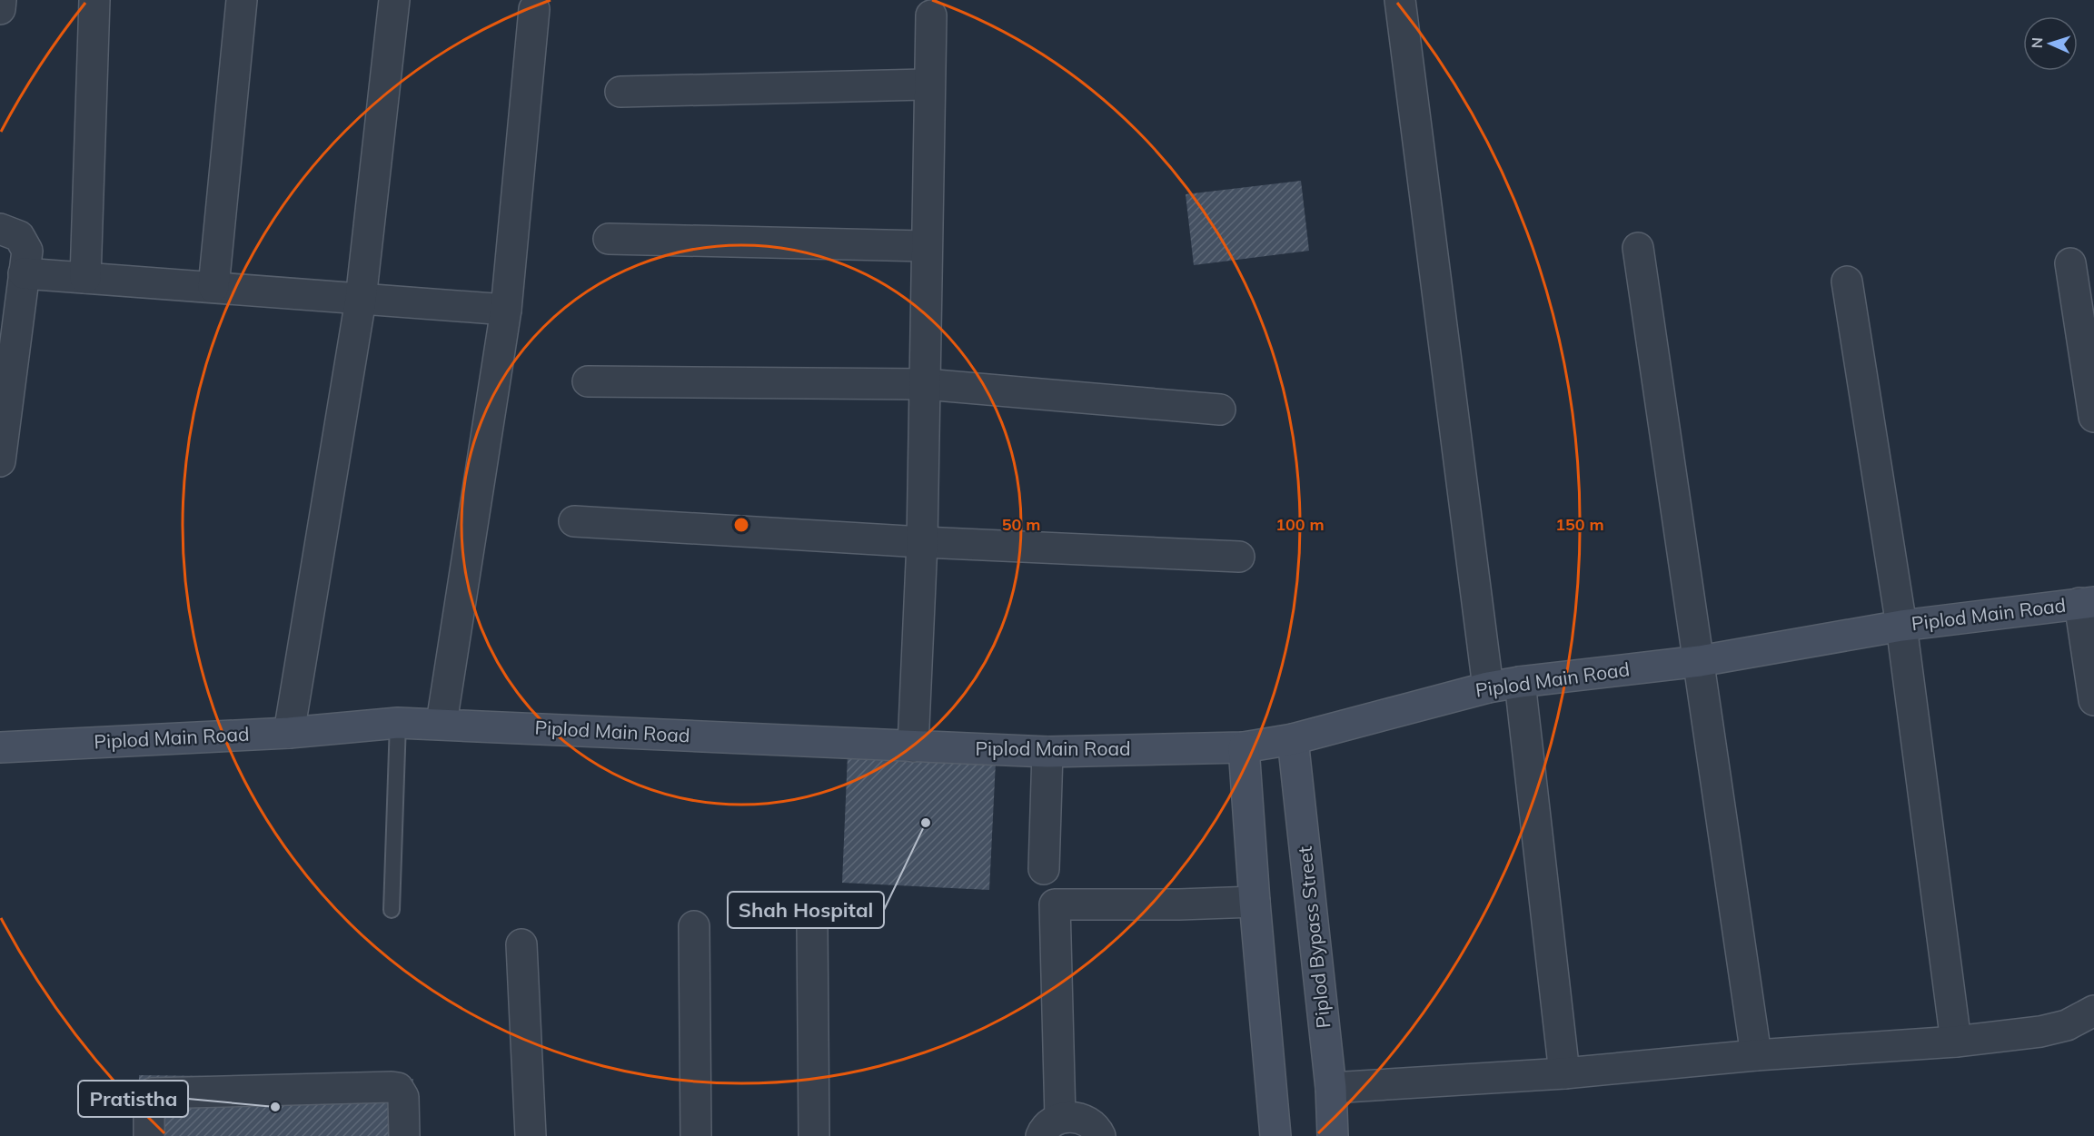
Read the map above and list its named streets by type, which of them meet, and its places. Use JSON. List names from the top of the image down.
{
  "streets": {
    "street": ["Piplod Main Road", "Piplod Bypass Street"]
  },
  "crossings": [
    ["Piplod Main Road", "Piplod Bypass Street"]
  ],
  "places": ["Shah Hospital", "Pratistha"],
  "north": "left",
  "rings": ["50 m", "100 m", "150 m"]
}
